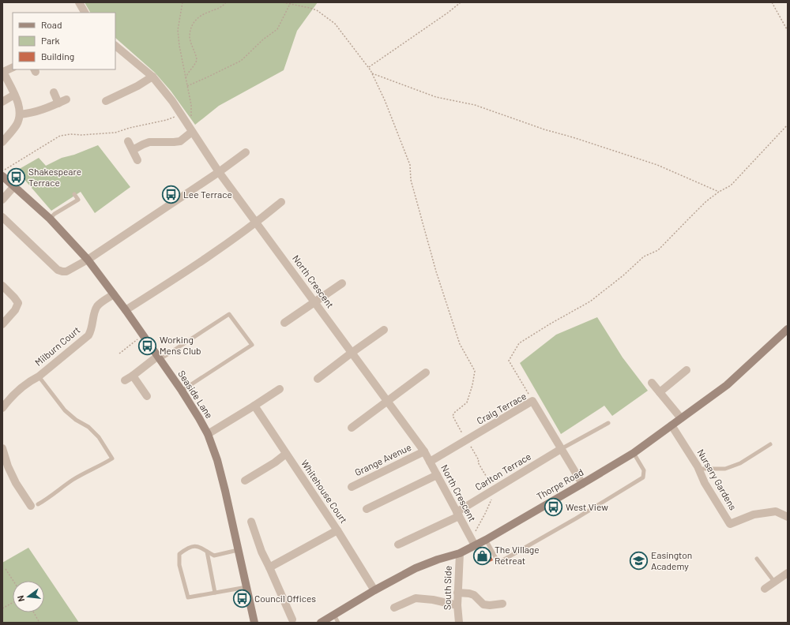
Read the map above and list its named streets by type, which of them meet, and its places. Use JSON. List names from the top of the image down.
{
  "streets": {
    "main road": ["Seaside Lane", "Thorpe Road"],
    "street": [
      "North Crescent",
      "Milburn Court",
      "Craig Terrace",
      "Grange Avenue",
      "Carlton Terrace",
      "Nursery Gardens",
      "Whitehouse Court",
      "South Side"
    ]
  },
  "crossings": [
    ["North Crescent", "Craig Terrace"],
    ["North Crescent", "Grange Avenue"],
    ["North Crescent", "Carlton Terrace"],
    ["North Crescent", "Thorpe Road"],
    ["Milburn Court", "Seaside Lane"],
    ["Craig Terrace", "Carlton Terrace"],
    ["Craig Terrace", "Thorpe Road"],
    ["Nursery Gardens", "Thorpe Road"],
    ["Thorpe Road", "Whitehouse Court"],
    ["Thorpe Road", "South Side"]
  ],
  "places": {
    "bus stop": [
      "Shakespeare Terrace",
      "Lee Terrace",
      "Working Mens Club",
      "West View",
      "Council Offices"
    ],
    "shop": ["The Village Retreat"],
    "school or university": ["Easington Academy"]
  },
  "legend": ["Road", "Park", "Building"],
  "north": "left"
}
